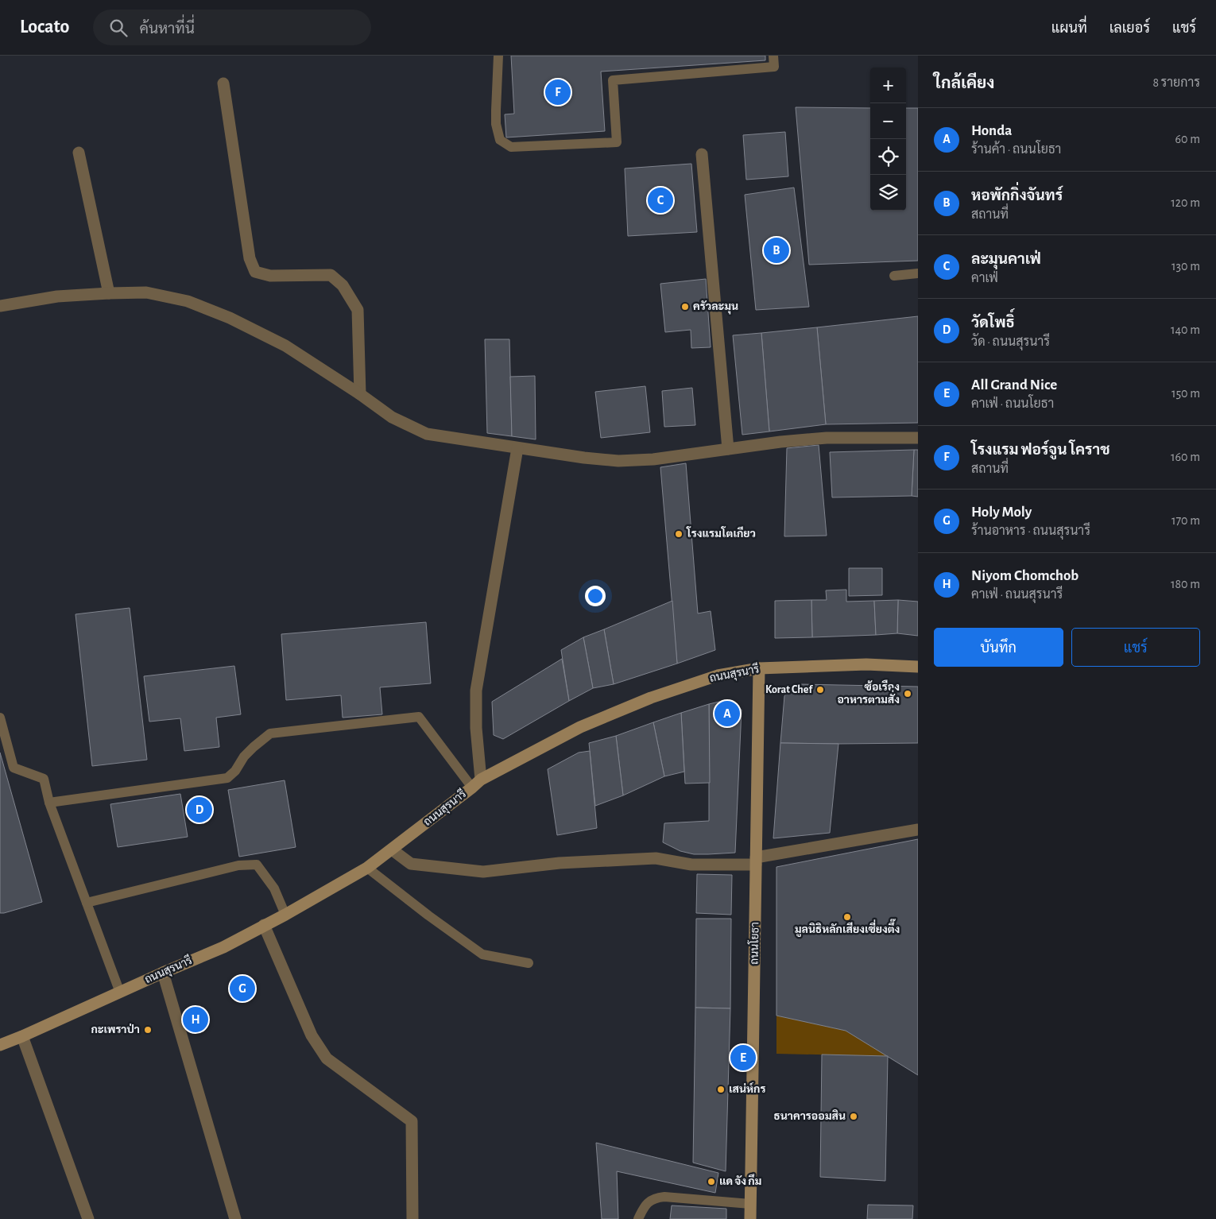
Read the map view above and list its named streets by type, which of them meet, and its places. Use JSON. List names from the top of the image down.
{
  "streets": {
    "main road": ["ถนนสุรนารี", "ถนนโยธา"]
  },
  "crossings": [
    ["ถนนสุรนารี", "ถนนโยธา"]
  ],
  "places": [
    "ครัวละมุน",
    "โรงแรมโตเกียว",
    "Korat Chef",
    "ซ้อเรือง อาหารตามสั่ง",
    "มูลนิธิหลักเสียงเซี่ยงตึ๊ง",
    "กะเพราป่า",
    "เสน่ห์กร",
    "ธนาคารออมสิน",
    "แด จัง กึม"
  ],
  "page": {
    "header": "Locato",
    "search": "ค้นหาที่นี่",
    "nav": ["แผนที่", "เลเยอร์", "แชร์"],
    "heading": ["ใกล้เคียง", "8 รายการ"],
    "map_buttons": ["+", "−"],
    "pins": [
      "F",
      "C",
      "B",
      "A",
      "D",
      "G",
      "H",
      "E"
    ],
    "list": [
      {
        "mark": "A",
        "name": "Honda",
        "note": "ร้านค้า · ถนนโยธา",
        "value": "60 m"
      },
      {
        "mark": "B",
        "name": "หอพักกิ่งจันทร์",
        "note": "สถานที่",
        "value": "120 m"
      },
      {
        "mark": "C",
        "name": "ละมุนคาเฟ่",
        "note": "คาเฟ่",
        "value": "130 m"
      },
      {
        "mark": "D",
        "name": "วัดโพธิ์",
        "note": "วัด · ถนนสุรนารี",
        "value": "140 m"
      },
      {
        "mark": "E",
        "name": "All Grand Nice",
        "note": "คาเฟ่ · ถนนโยธา",
        "value": "150 m"
      },
      {
        "mark": "F",
        "name": "โรงแรม ฟอร์จูน โคราช",
        "note": "สถานที่",
        "value": "160 m"
      },
      {
        "mark": "G",
        "name": "Holy Moly",
        "note": "ร้านอาหาร · ถนนสุรนารี",
        "value": "170 m"
      },
      {
        "mark": "H",
        "name": "Niyom Chomchob",
        "note": "คาเฟ่ · ถนนสุรนารี",
        "value": "180 m"
      }
    ],
    "buttons": ["บันทึก", "แชร์"]
  }
}
